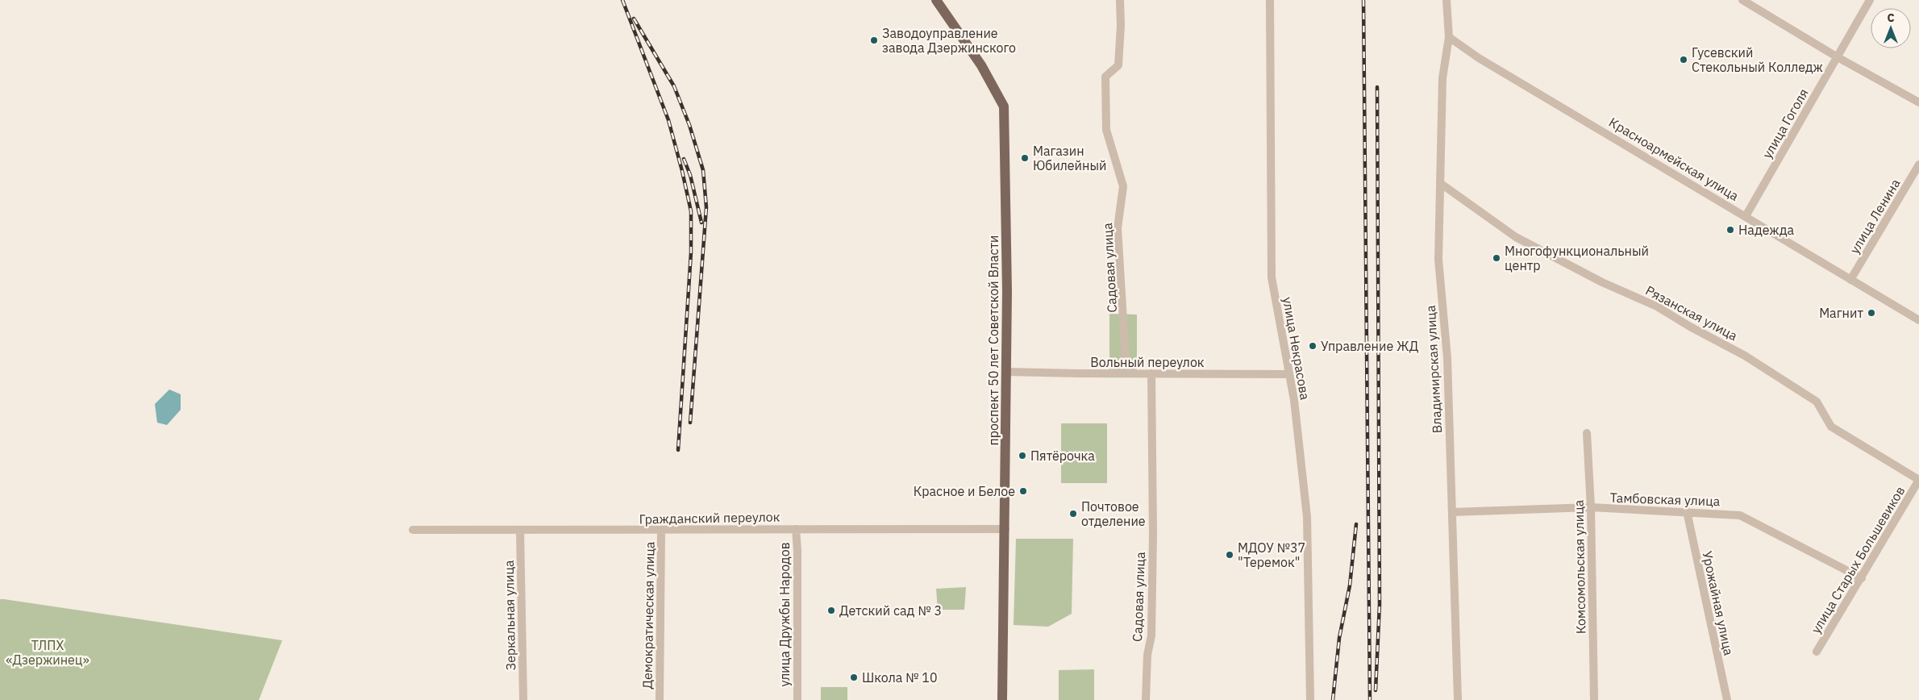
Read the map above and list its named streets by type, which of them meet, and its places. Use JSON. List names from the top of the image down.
{
  "streets": {
    "main road": ["проспект 50 лет Советской Власти"],
    "street": [
      "улица Гоголя",
      "Красноармейская улица",
      "улица Ленина",
      "Садовая улица",
      "Рязанская улица",
      "улица Некрасова",
      "Вольный переулок",
      "Владимирская улица",
      "Тамбовская улица",
      "Гражданский переулок",
      "улица Старых Большевиков",
      "Комсомольская улица",
      "Урожайная улица",
      "улица Дружбы Народов",
      "Зеркальная улица",
      "Демократическая улица"
    ]
  },
  "crossings": [
    ["улица Гоголя", "Красноармейская улица"],
    ["Красноармейская улица", "улица Ленина"],
    ["Красноармейская улица", "Владимирская улица"],
    ["Садовая улица", "Вольный переулок"],
    ["Рязанская улица", "Владимирская улица"],
    ["Рязанская улица", "улица Старых Большевиков"],
    ["проспект 50 лет Советской Власти", "Вольный переулок"],
    ["проспект 50 лет Советской Власти", "Гражданский переулок"],
    ["улица Некрасова", "Вольный переулок"],
    ["Владимирская улица", "Тамбовская улица"],
    ["Тамбовская улица", "улица Старых Большевиков"],
    ["Тамбовская улица", "Комсомольская улица"],
    ["Тамбовская улица", "Урожайная улица"],
    ["Гражданский переулок", "улица Дружбы Народов"],
    ["Гражданский переулок", "Зеркальная улица"],
    ["Гражданский переулок", "Демократическая улица"]
  ],
  "parks": ["ТЛПХ «Дзержинец»"],
  "places": [
    "Заводоуправление завода Дзержинского",
    "Гусевский Стекольный Колледж",
    "Магазин Юбилейный",
    "Надежда",
    "Многофункциональный центр",
    "Магнит",
    "Управление ЖД",
    "Пятёрочка",
    "Красное и Белое",
    "Почтовое отделение",
    "МДОУ №37 \"Теремок\"",
    "Детский сад № 3",
    "Школа № 10"
  ],
  "north": "top"
}
